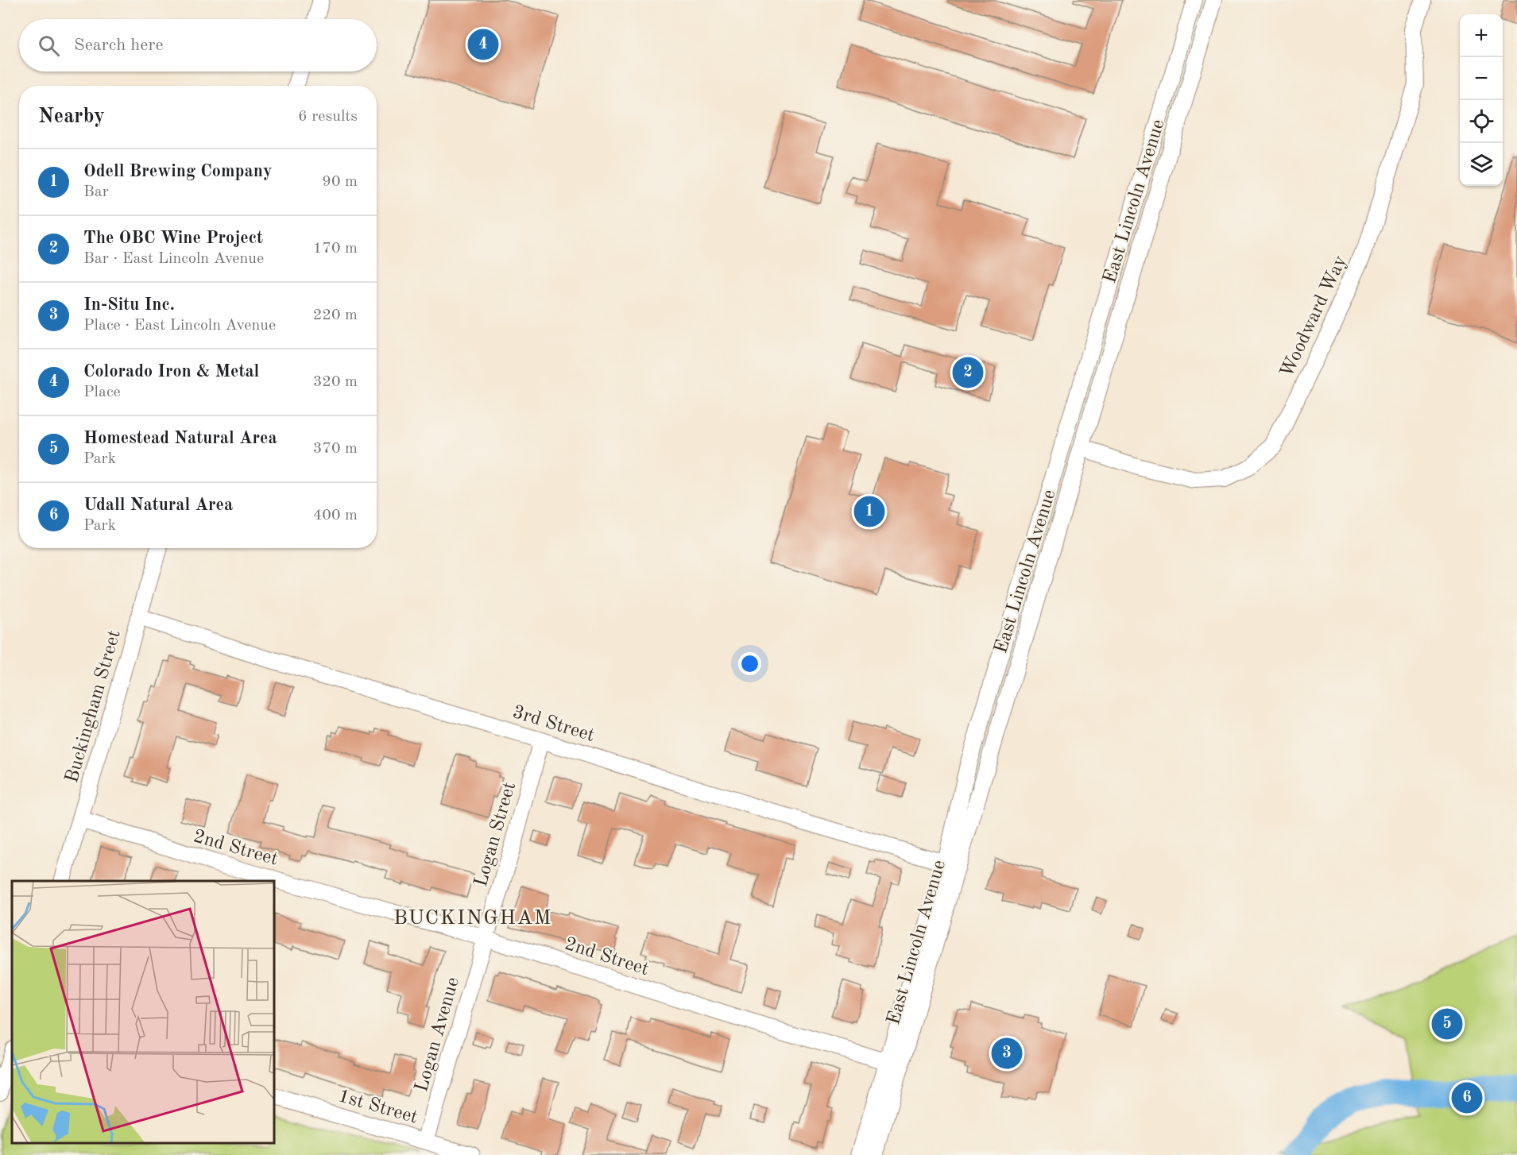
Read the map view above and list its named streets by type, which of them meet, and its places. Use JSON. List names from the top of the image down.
{
  "streets": {
    "street": [
      "East Lincoln Avenue",
      "Woodward Way",
      "Buckingham Street",
      "3rd Street",
      "Logan Street",
      "2nd Street",
      "Logan Avenue",
      "1st Street"
    ]
  },
  "crossings": [
    ["East Lincoln Avenue", "Woodward Way"],
    ["East Lincoln Avenue", "3rd Street"],
    ["East Lincoln Avenue", "2nd Street"],
    ["Buckingham Street", "3rd Street"],
    ["Buckingham Street", "2nd Street"],
    ["3rd Street", "Logan Street"],
    ["Logan Street", "2nd Street"],
    ["Logan Street", "Logan Avenue"],
    ["2nd Street", "Logan Avenue"],
    ["Logan Avenue", "1st Street"]
  ],
  "districts": ["BUCKINGHAM"],
  "page": {
    "map_buttons": ["+", "−"],
    "search": "Search here",
    "pins": [
      "4",
      "2",
      "1",
      "5",
      "3",
      "6"
    ],
    "heading": ["Nearby", "6 results"],
    "list": [
      {
        "mark": "1",
        "name": "Odell Brewing Company",
        "note": "Bar",
        "value": "90 m"
      },
      {
        "mark": "2",
        "name": "The OBC Wine Project",
        "note": "Bar · East Lincoln Avenue",
        "value": "170 m"
      },
      {
        "mark": "3",
        "name": "In-Situ Inc.",
        "note": "Place · East Lincoln Avenue",
        "value": "220 m"
      },
      {
        "mark": "4",
        "name": "Colorado Iron & Metal",
        "note": "Place",
        "value": "320 m"
      },
      {
        "mark": "5",
        "name": "Homestead Natural Area",
        "note": "Park",
        "value": "370 m"
      },
      {
        "mark": "6",
        "name": "Udall Natural Area",
        "note": "Park",
        "value": "400 m"
      }
    ]
  }
}
